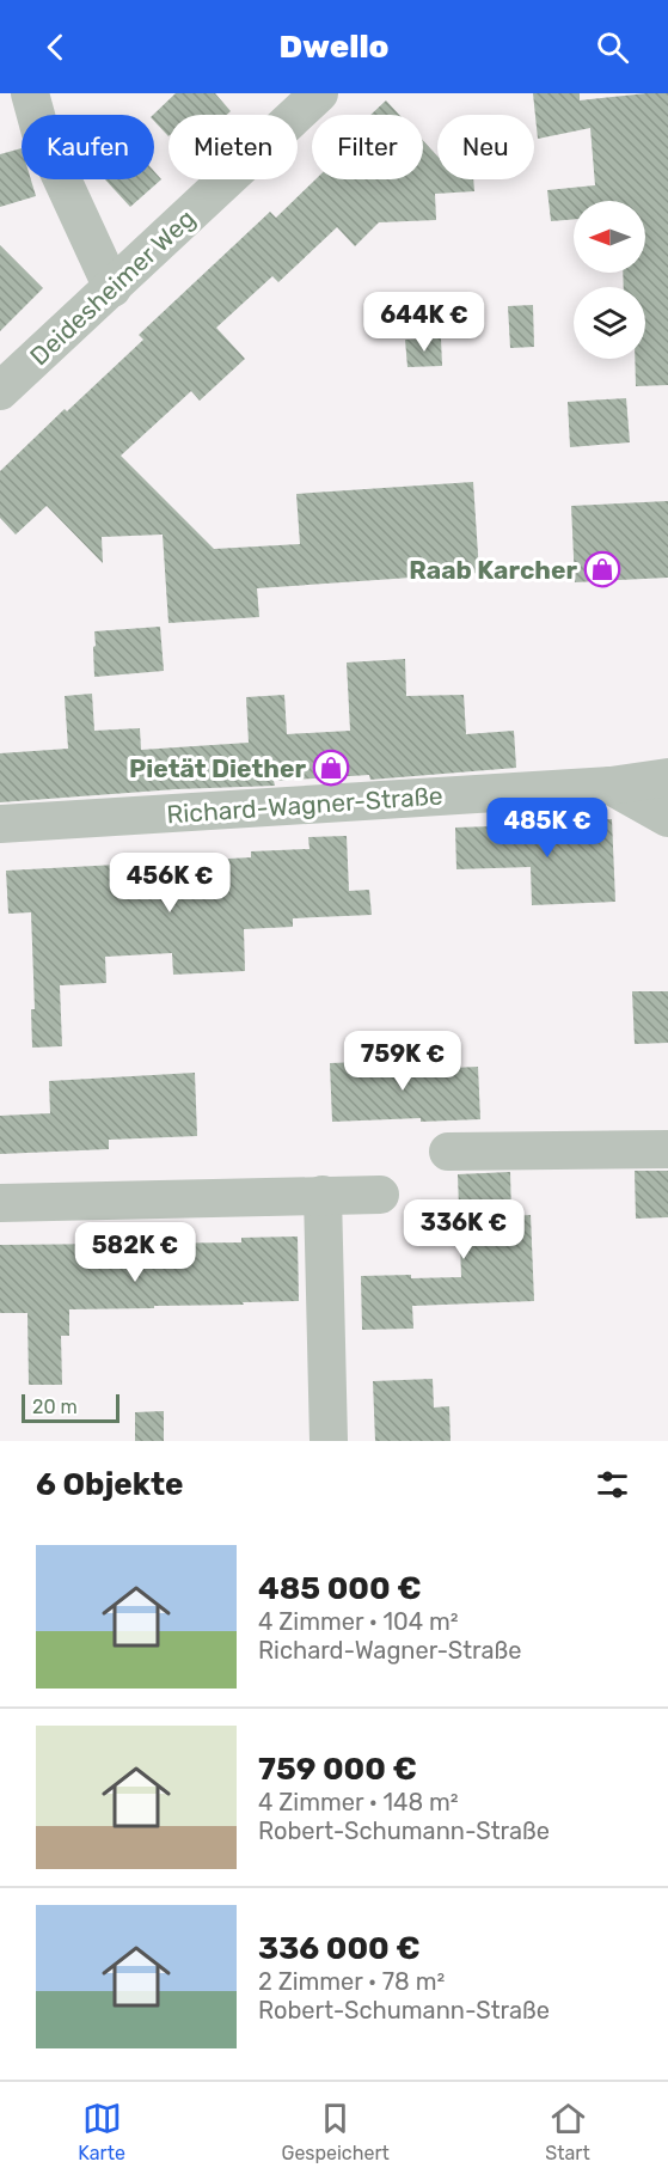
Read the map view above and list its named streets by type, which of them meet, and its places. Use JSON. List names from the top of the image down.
{
  "streets": {
    "street": ["Deidesheimer Weg", "Richard-Wagner-Straße"]
  },
  "places": {
    "shop": ["Raab Karcher", "Pietät Diether"]
  },
  "scale_bar": "20 m",
  "north": "left",
  "page": {
    "header": "Dwello",
    "chip": [
      "Kaufen",
      "Mieten",
      "Filter",
      "Neu"
    ],
    "price": [
      "644K €",
      "485K €",
      "456K €",
      "759K €",
      "336K €",
      "582K €"
    ],
    "scale": "20 m",
    "heading": "6 Objekte",
    "list": [
      {
        "name": "485 000 €",
        "note": "4 Zimmer · 104 m² · Richard-Wagner-Straße"
      },
      {
        "name": "759 000 €",
        "note": "4 Zimmer · 148 m² · Robert-Schumann-Straße"
      },
      {
        "name": "336 000 €",
        "note": "2 Zimmer · 78 m² · Robert-Schumann-Straße"
      }
    ],
    "tabs": ["Karte", "Gespeichert", "Start"]
  }
}
